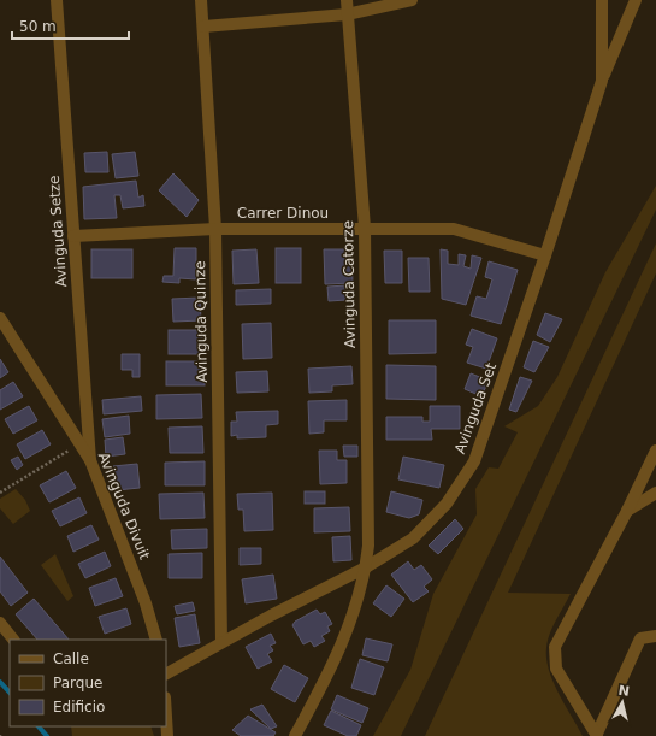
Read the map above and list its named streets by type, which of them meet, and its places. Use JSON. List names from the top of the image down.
{
  "streets": {
    "street": [
      "Carrer Dinou",
      "Avinguda Setze",
      "Avinguda Catorze",
      "Avinguda Quinze",
      "Avinguda Set",
      "Avinguda Divuit"
    ]
  },
  "crossings": [
    ["Carrer Dinou", "Avinguda Setze"],
    ["Carrer Dinou", "Avinguda Catorze"],
    ["Carrer Dinou", "Avinguda Quinze"],
    ["Carrer Dinou", "Avinguda Set"],
    ["Avinguda Setze", "Avinguda Divuit"],
    ["Avinguda Catorze", "Avinguda Set"],
    ["Avinguda Quinze", "Avinguda Set"]
  ],
  "legend": ["Calle", "Parque", "Edificio"],
  "scale_bar": "50 m",
  "north": "top"
}
